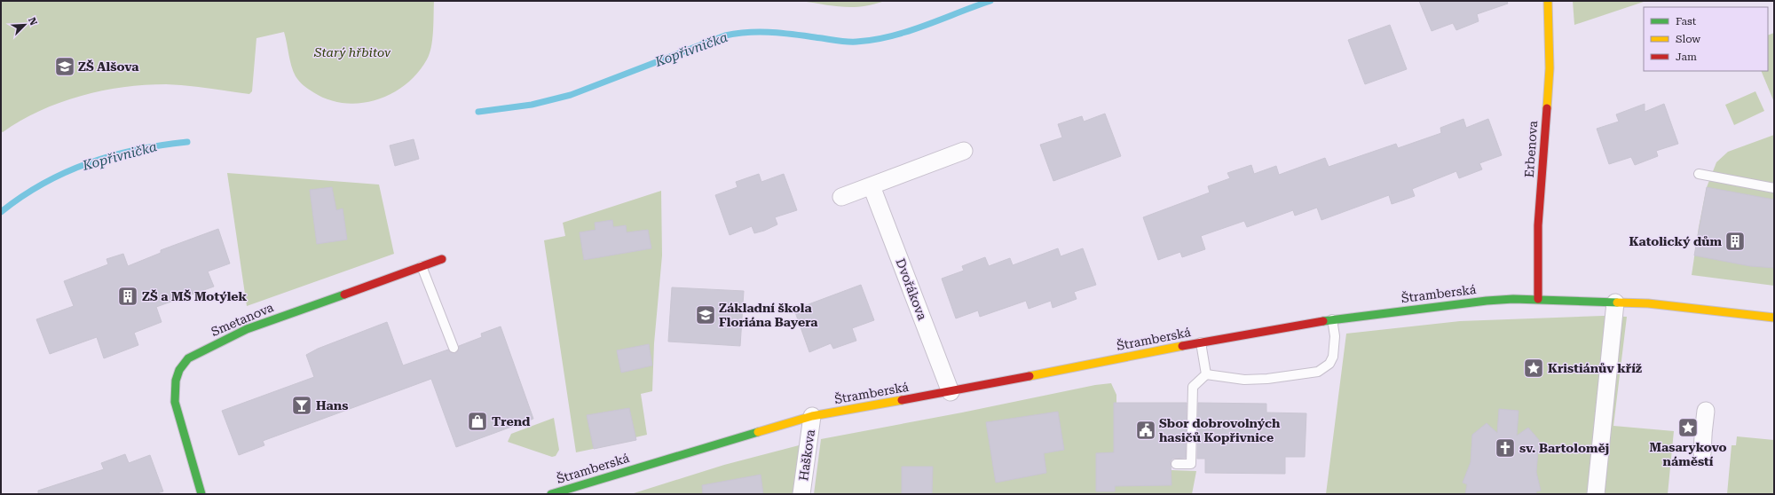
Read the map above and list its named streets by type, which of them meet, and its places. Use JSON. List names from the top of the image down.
{
  "streets": {
    "street": [
      "Erbenova",
      "Dvořákova",
      "Štramberská",
      "Smetanova",
      "Haškova"
    ]
  },
  "crossings": [
    ["Erbenova", "Štramberská"],
    ["Dvořákova", "Štramberská"],
    ["Štramberská", "Haškova"]
  ],
  "water": ["Kopřivnička"],
  "parks": ["Starý hřbitov"],
  "places": {
    "school or university": ["ZŠ Alšova", "Základní škola Floriána Bayera"],
    "building": ["Katolický dům", "ZŠ a MŠ Motýlek"],
    "place": ["Kristiánův kříž", "Masarykovo náměstí"],
    "bar": ["Hans"],
    "shop": ["Trend"],
    "public building": ["Sbor dobrovolných hasičů Kopřivnice"],
    "church": ["sv. Bartoloměj"]
  },
  "legend": ["Fast", "Slow", "Jam"],
  "north": "top right"
}
